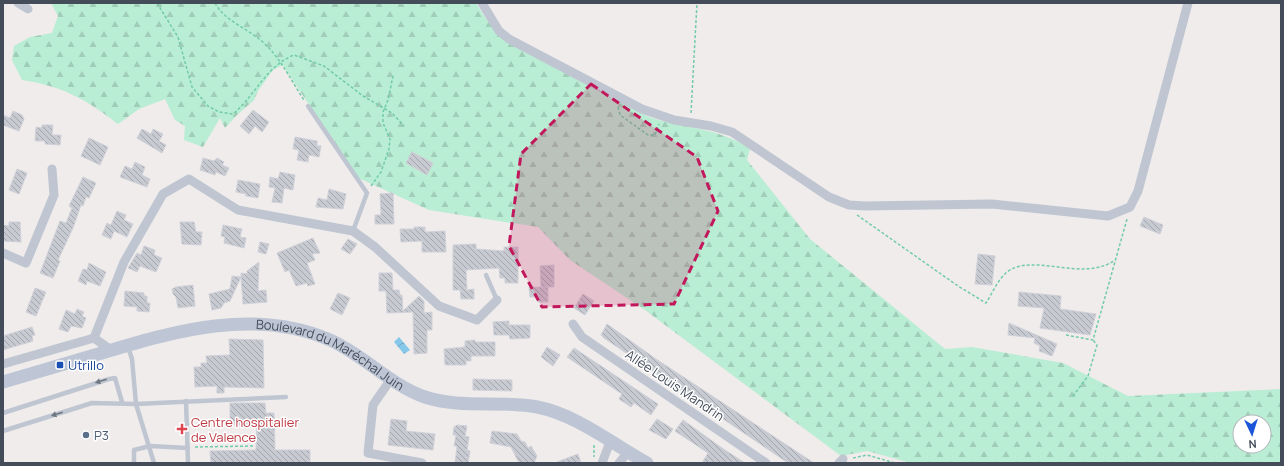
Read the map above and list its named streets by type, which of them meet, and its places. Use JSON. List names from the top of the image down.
{
  "streets": {
    "main road": ["Boulevard du Maréchal Juin"],
    "street": ["Allée Louis Mandrin"]
  },
  "places": {
    "transit": ["Utrillo"],
    "health": ["Centre hospitalier de Valence"],
    "other": ["P3"]
  },
  "north": "bottom"
}
